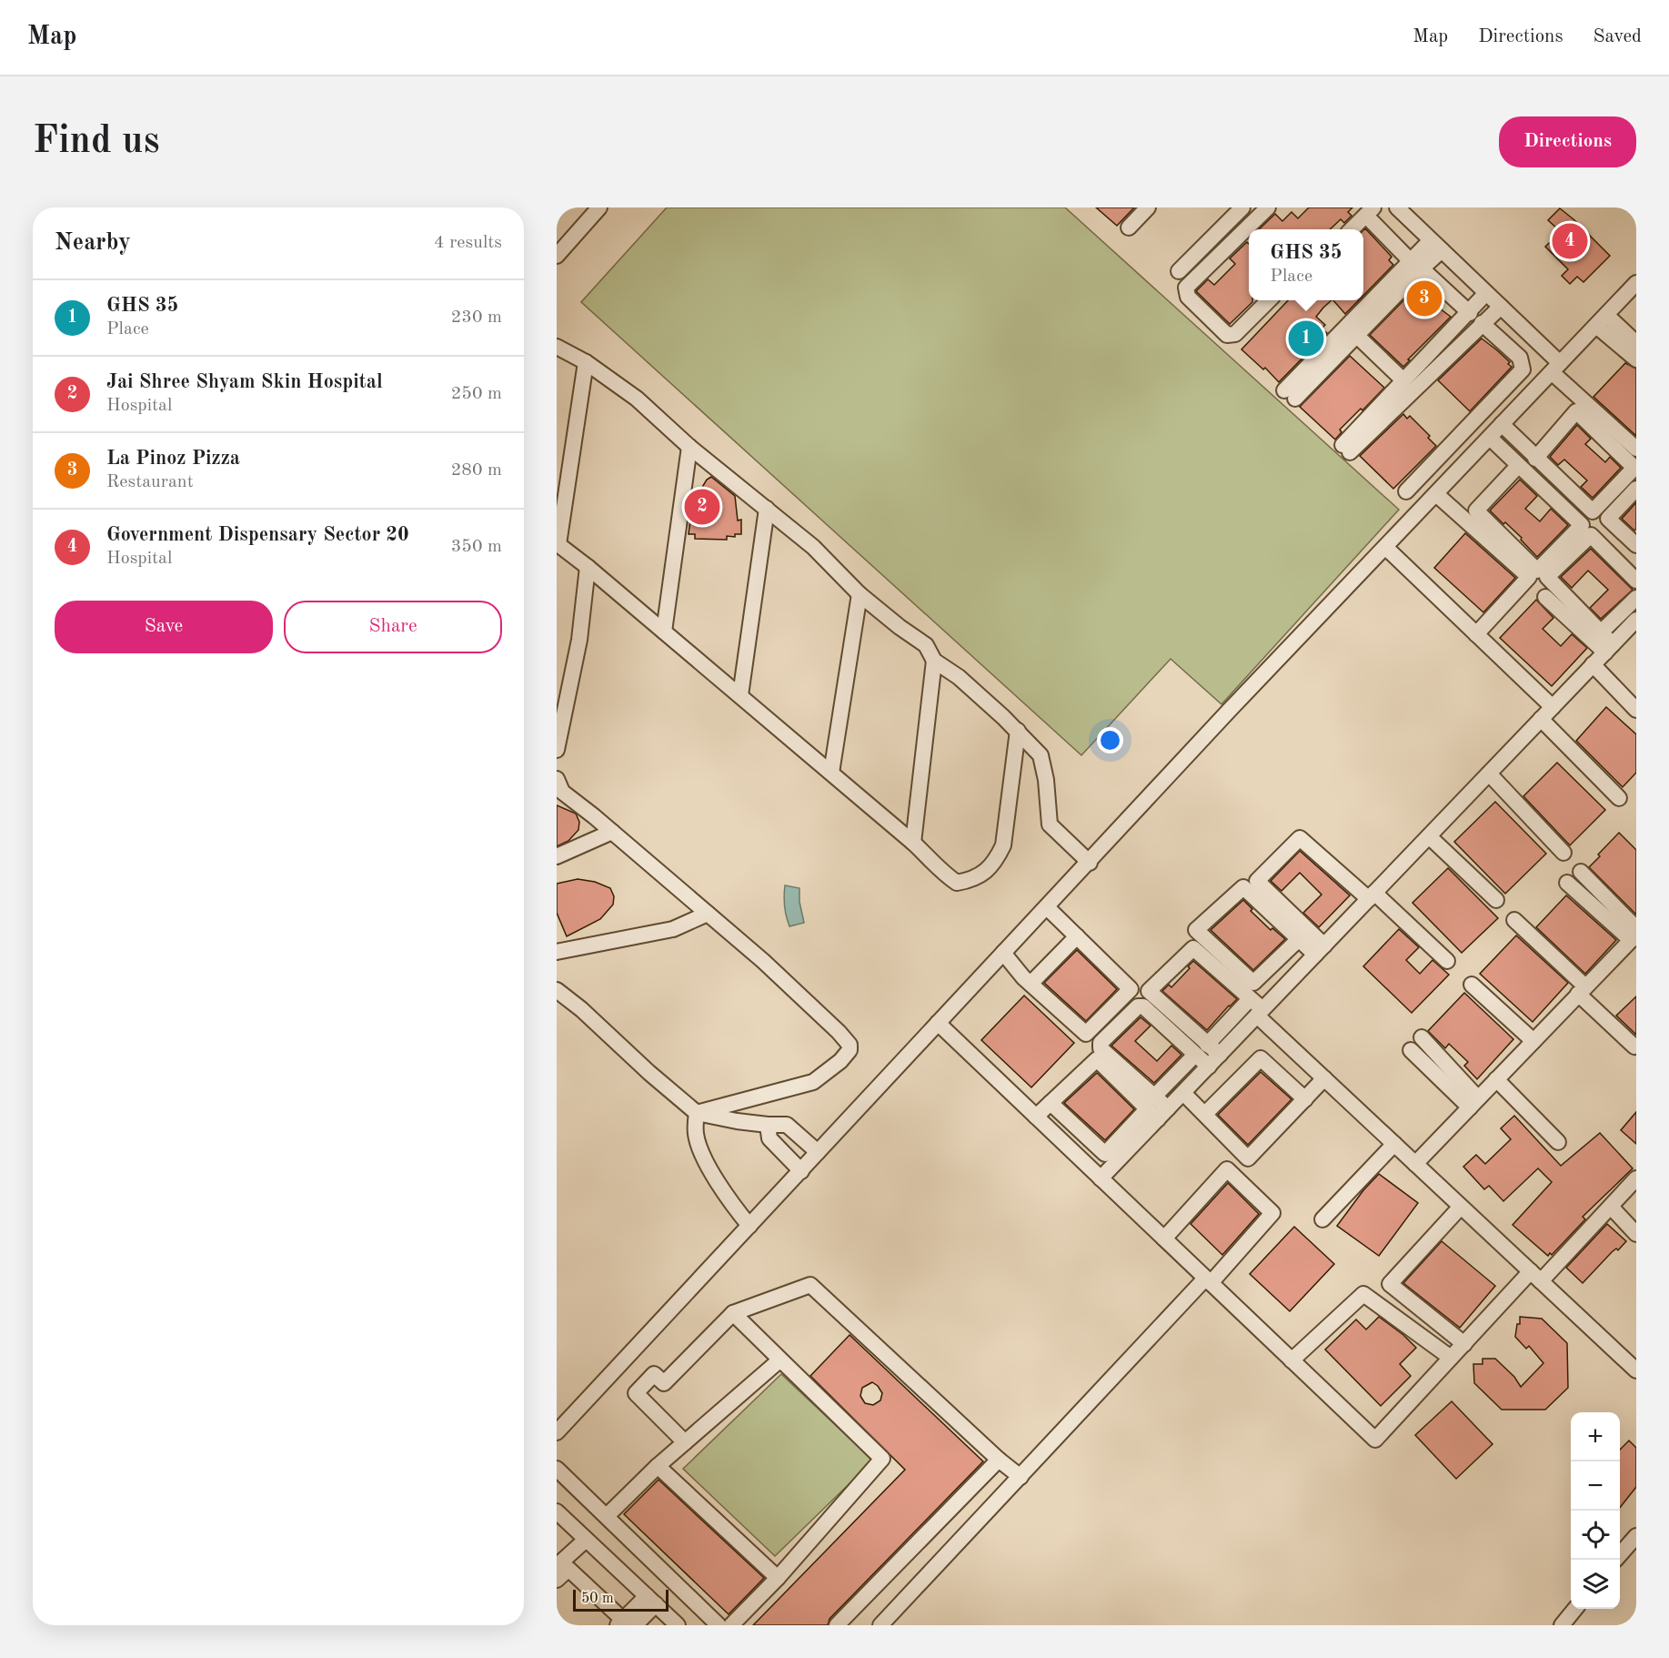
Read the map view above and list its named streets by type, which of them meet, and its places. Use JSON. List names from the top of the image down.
{
  "scale_bar": "50 m",
  "page": {
    "header": "Map",
    "nav": ["Map", "Directions", "Saved"],
    "buttons": [
      "Directions",
      ["Save", "Share"]
    ],
    "title": "Find us",
    "heading": ["Nearby", "4 results"],
    "pins": [
      "4",
      "3",
      "1",
      "2"
    ],
    "popup": ["GHS 35", "Place"],
    "list": [
      {
        "mark": "1",
        "name": "GHS 35",
        "note": "Place",
        "value": "230 m"
      },
      {
        "mark": "2",
        "name": "Jai Shree Shyam Skin Hospital",
        "note": "Hospital",
        "value": "250 m"
      },
      {
        "mark": "3",
        "name": "La Pinoz Pizza",
        "note": "Restaurant",
        "value": "280 m"
      },
      {
        "mark": "4",
        "name": "Government Dispensary Sector 20",
        "note": "Hospital",
        "value": "350 m"
      }
    ],
    "map_buttons": ["+", "−"],
    "scale": "50 m"
  }
}
